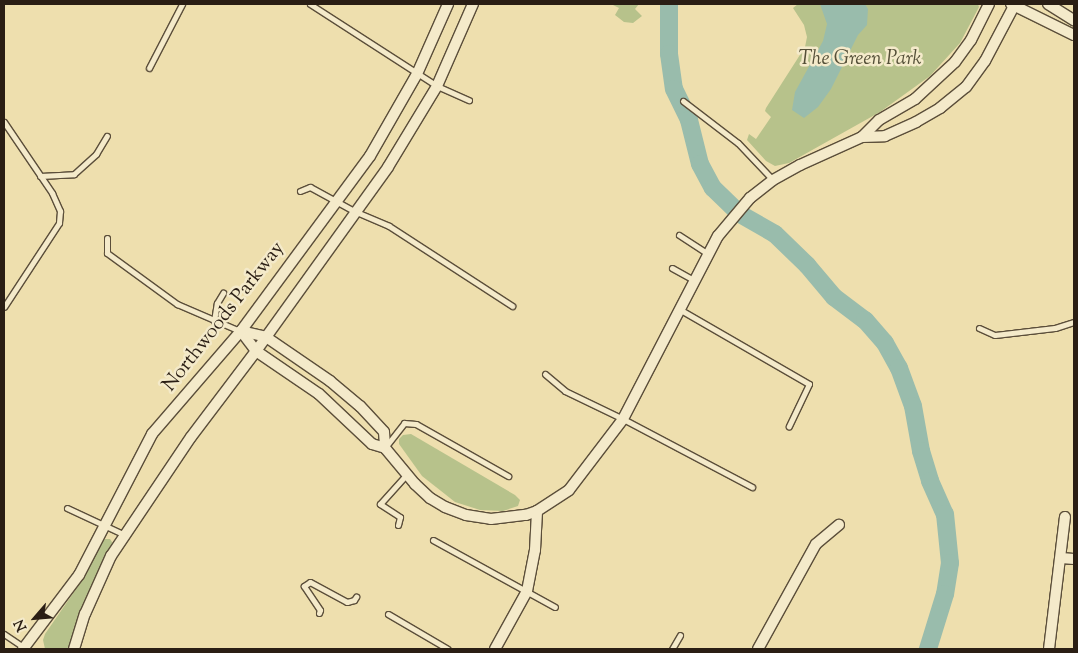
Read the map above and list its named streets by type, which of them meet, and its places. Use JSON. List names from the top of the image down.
{
  "streets": {
    "street": ["Northwoods Parkway"]
  },
  "parks": ["The Green Park"],
  "north": "bottom left"
}
